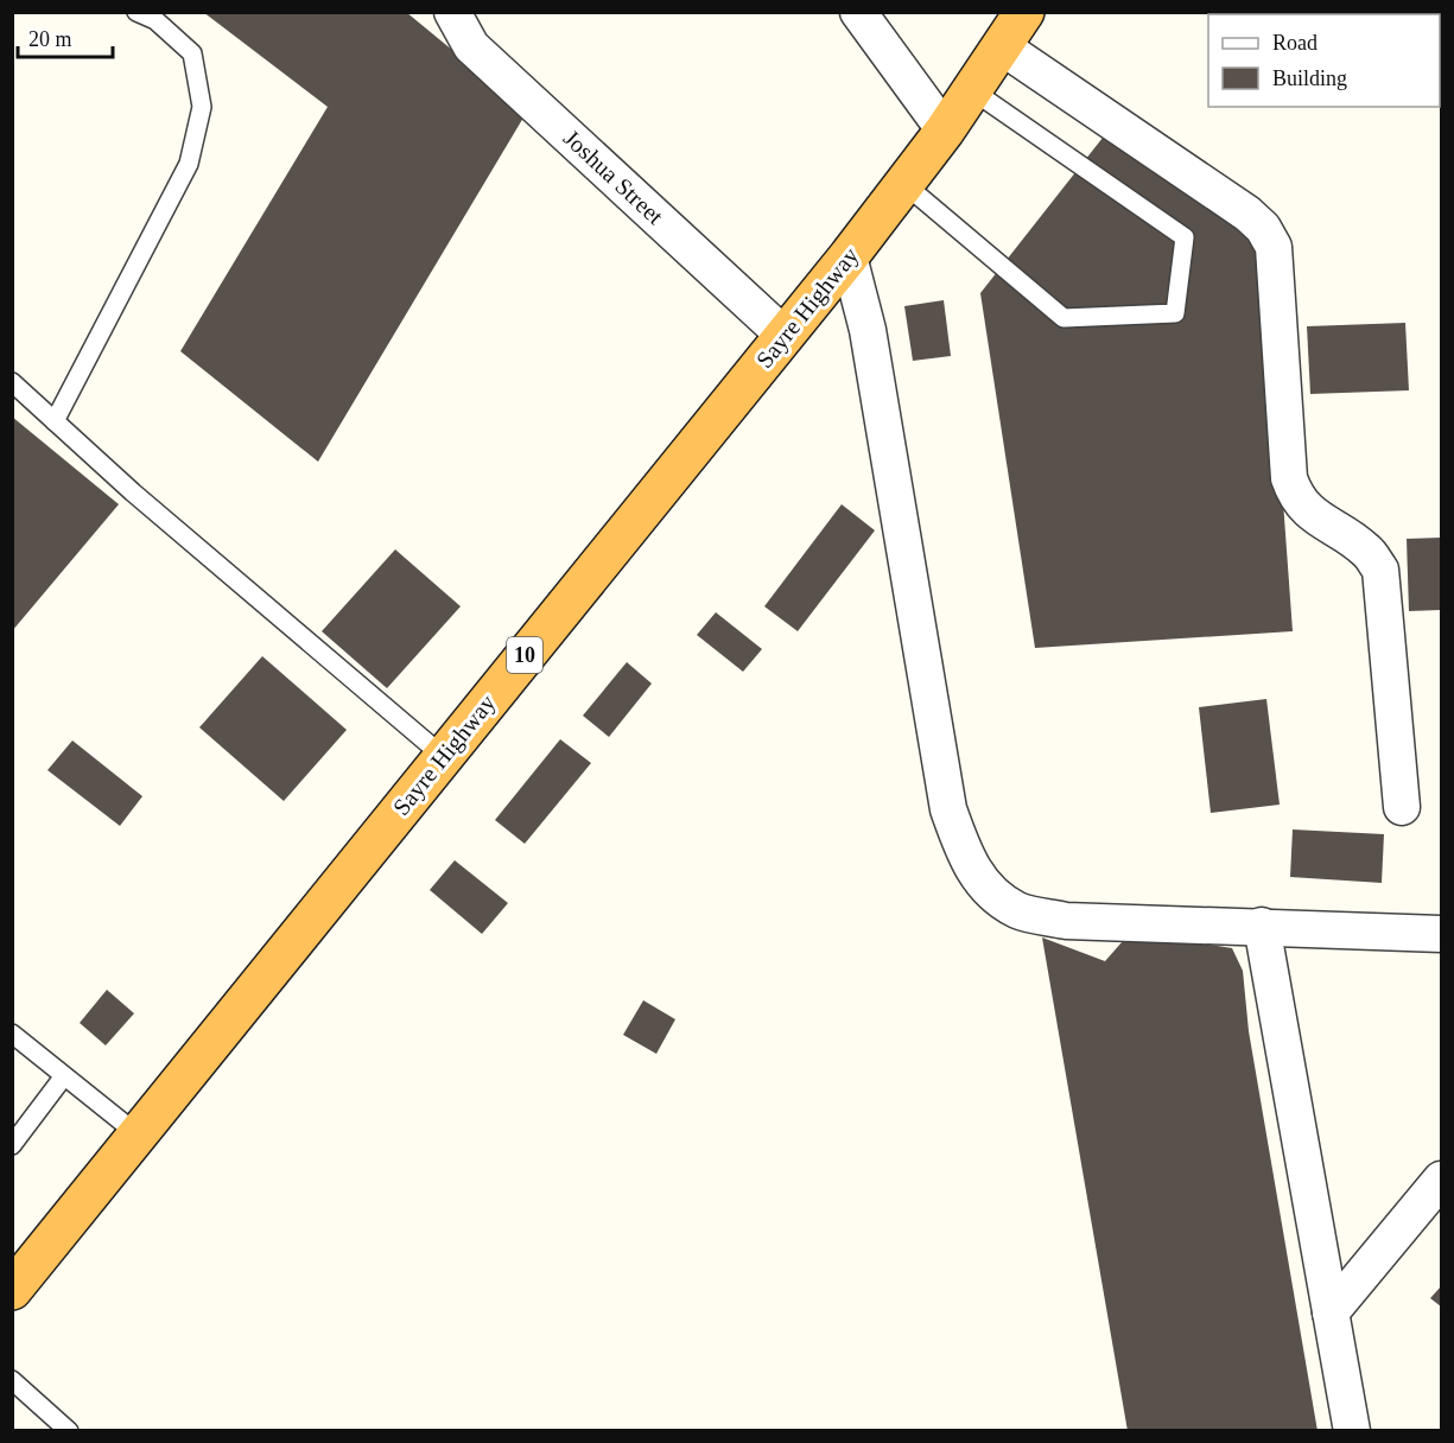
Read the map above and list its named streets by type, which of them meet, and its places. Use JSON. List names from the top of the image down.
{
  "streets": {
    "highway": ["Sayre Highway", "10"],
    "street": ["Joshua Street"]
  },
  "crossings": [
    ["Joshua Street", "Sayre Highway"]
  ],
  "legend": ["Road", "Building"],
  "scale_bar": "20 m"
}
